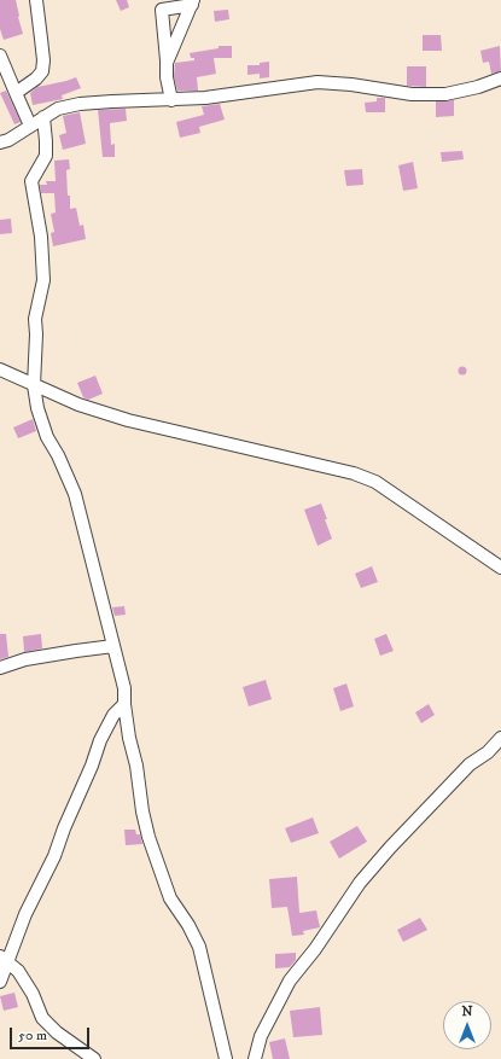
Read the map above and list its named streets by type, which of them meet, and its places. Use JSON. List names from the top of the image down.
{
  "scale_bar": "50 m",
  "north": "top"
}
